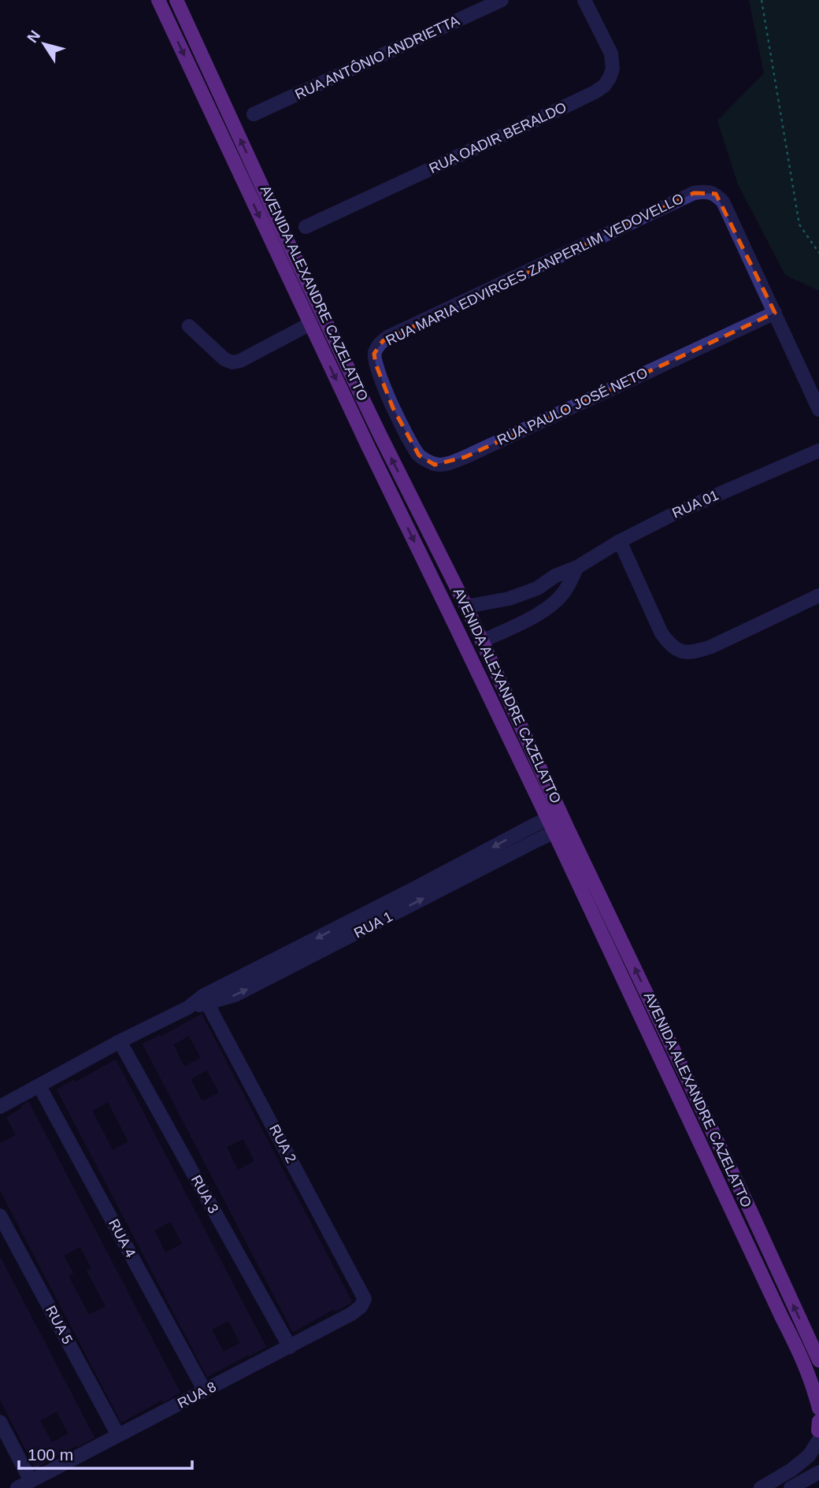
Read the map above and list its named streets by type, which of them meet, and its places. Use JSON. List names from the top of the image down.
{
  "streets": {
    "main road": ["AVENIDA ALEXANDRE CAZELATTO"],
    "street": [
      "RUA ANTÔNIO ANDRIETTA",
      "RUA OADIR BERALDO",
      "RUA MARIA EDVIRGES ZANPERLIM VEDOVELLO",
      "RUA PAULO JOSÉ NETO",
      "RUA 01",
      "RUA 1",
      "RUA 2",
      "RUA 3",
      "RUA 4",
      "RUA 5",
      "RUA 8"
    ]
  },
  "crossings": [
    ["RUA MARIA EDVIRGES ZANPERLIM VEDOVELLO", "RUA PAULO JOSÉ NETO"],
    ["AVENIDA ALEXANDRE CAZELATTO", "RUA 01"],
    ["AVENIDA ALEXANDRE CAZELATTO", "RUA 1"],
    ["RUA 1", "RUA 2"],
    ["RUA 1", "RUA 3"],
    ["RUA 1", "RUA 4"],
    ["RUA 2", "RUA 8"],
    ["RUA 3", "RUA 8"],
    ["RUA 4", "RUA 8"],
    ["RUA 5", "RUA 8"]
  ],
  "scale_bar": "100 m",
  "north": "top left"
}
